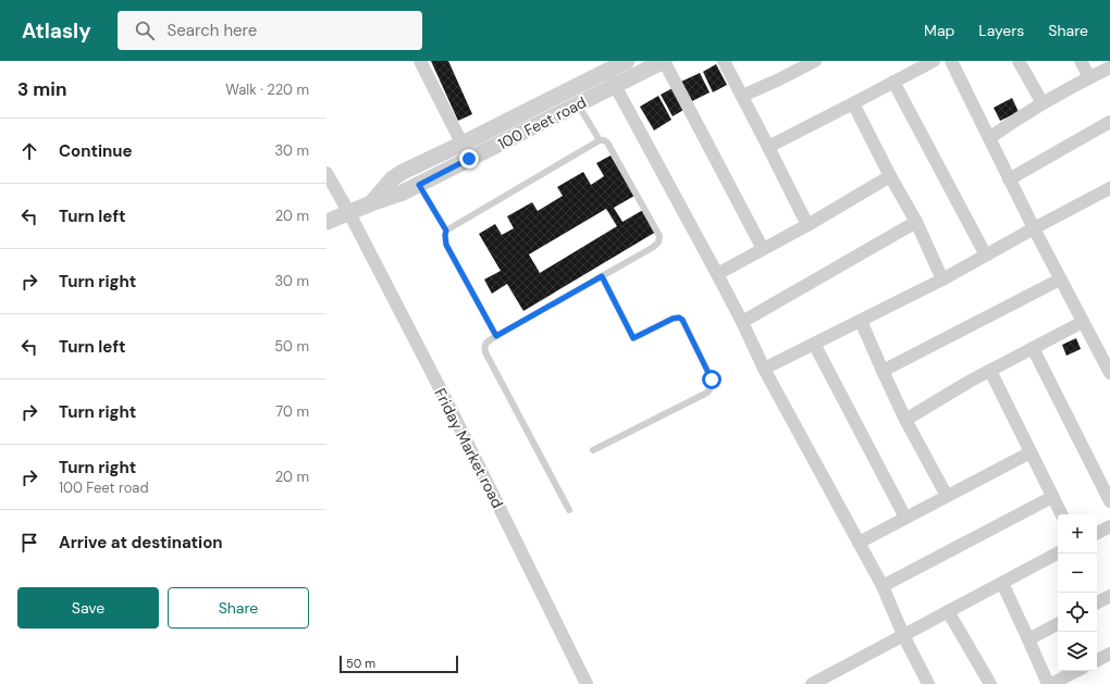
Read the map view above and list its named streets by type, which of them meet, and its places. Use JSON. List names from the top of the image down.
{
  "streets": {
    "street": ["100 Feet road", "Friday Market road"]
  },
  "crossings": [
    ["100 Feet road", "Friday Market road"]
  ],
  "scale_bar": "50 m",
  "page": {
    "header": "Atlasly",
    "search": "Search here",
    "nav": ["Map", "Layers", "Share"],
    "heading": ["3 min", "Walk · 220 m"],
    "list": [
      ["Continue", "30 m"],
      ["Turn left", "20 m"],
      ["Turn right", "30 m"],
      ["Turn left", "50 m"],
      ["Turn right", "70 m"],
      ["Turn right", "100 Feet road", "20 m"],
      "Arrive at destination"
    ],
    "map_buttons": ["+", "−"],
    "buttons": ["Save", "Share"],
    "scale": "50 m"
  }
}
